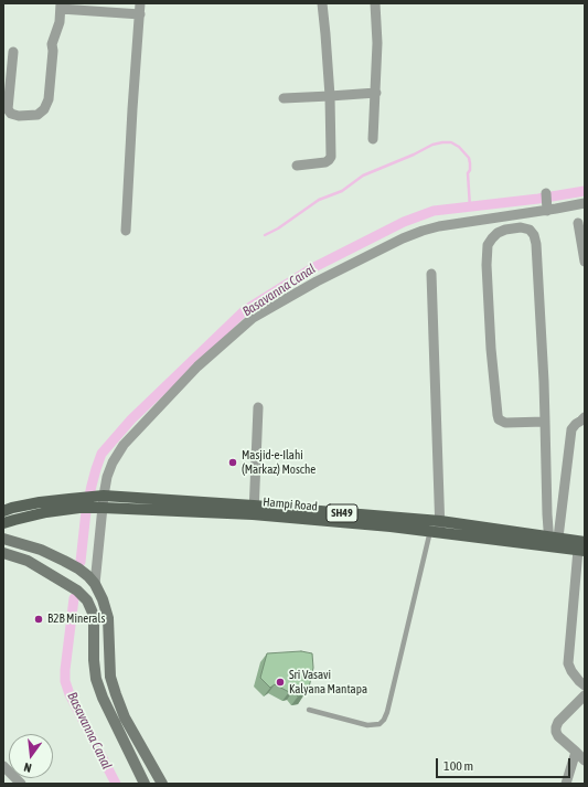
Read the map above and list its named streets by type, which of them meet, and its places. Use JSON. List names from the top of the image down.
{
  "streets": {
    "main road": ["Hampi Road", "SH49"]
  },
  "crossings": [
    ["Hampi Road", "SH49"]
  ],
  "water": ["Basavanna Canal"],
  "places": ["Masjid-e-Ilahi (Markaz) Mosche", "B2B Minerals", "Sri Vasavi Kalyana Mantapa"],
  "scale_bar": "100 m",
  "north": "bottom"
}
